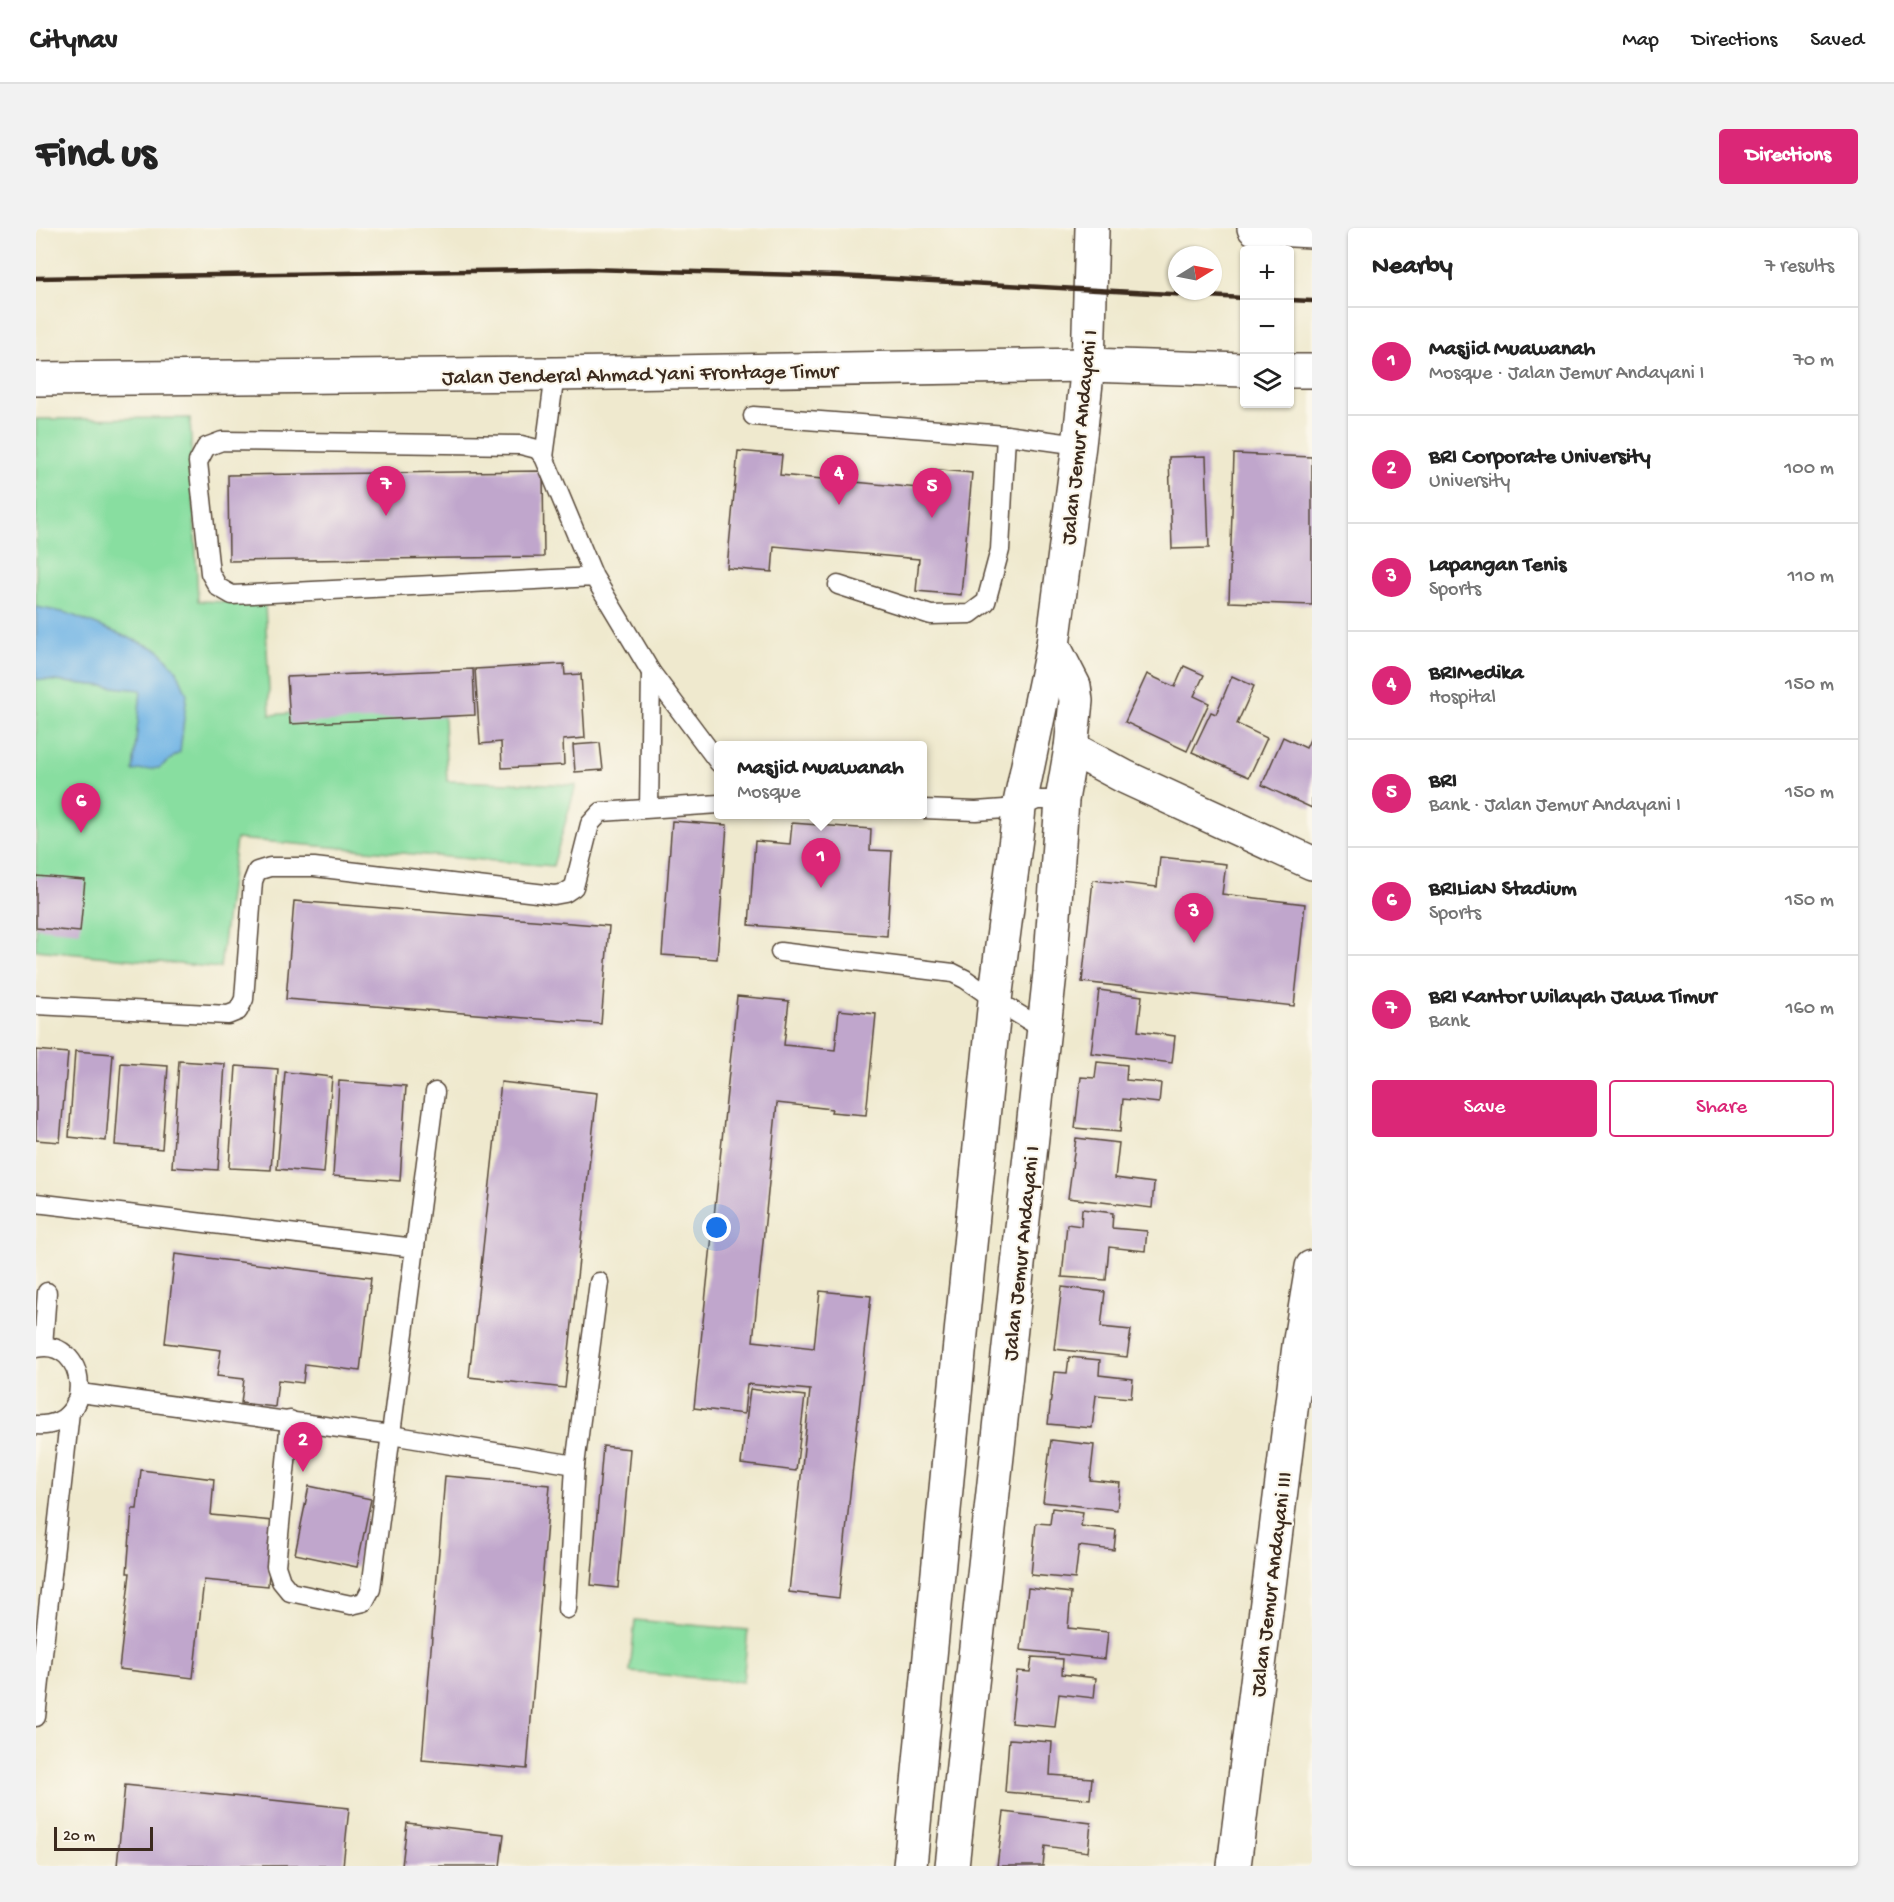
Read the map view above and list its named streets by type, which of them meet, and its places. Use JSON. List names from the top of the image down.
{
  "streets": {
    "main road": ["Jalan Jenderal Ahmad Yani Frontage Timur", "Jalan Jemur Andayani I", "Jalan Jemur Andayani III"]
  },
  "crossings": [
    ["Jalan Jenderal Ahmad Yani Frontage Timur", "Jalan Jemur Andayani I"]
  ],
  "scale_bar": "20 m",
  "north": "right",
  "page": {
    "header": "Citynav",
    "nav": ["Map", "Directions", "Saved"],
    "buttons": [
      "Directions",
      ["Save", "Share"]
    ],
    "title": "Find us",
    "heading": ["Nearby", "7 results"],
    "map_buttons": ["+", "−"],
    "list": [
      {
        "mark": "1",
        "name": "Masjid Muawanah",
        "note": "Mosque · Jalan Jemur Andayani I",
        "value": "70 m"
      },
      {
        "mark": "2",
        "name": "BRI Corporate University",
        "note": "University",
        "value": "100 m"
      },
      {
        "mark": "3",
        "name": "Lapangan Tenis",
        "note": "Sports",
        "value": "110 m"
      },
      {
        "mark": "4",
        "name": "BRIMedika",
        "note": "Hospital",
        "value": "150 m"
      },
      {
        "mark": "5",
        "name": "BRI",
        "note": "Bank · Jalan Jemur Andayani I",
        "value": "150 m"
      },
      {
        "mark": "6",
        "name": "BRILiaN Stadium",
        "note": "Sports",
        "value": "150 m"
      },
      {
        "mark": "7",
        "name": "BRI Kantor Wilayah Jawa Timur",
        "note": "Bank",
        "value": "160 m"
      }
    ],
    "pins": [
      "4",
      "7",
      "5",
      "6",
      "1",
      "3",
      "2"
    ],
    "popup": ["Masjid Muawanah", "Mosque"],
    "scale": "20 m"
  }
}
